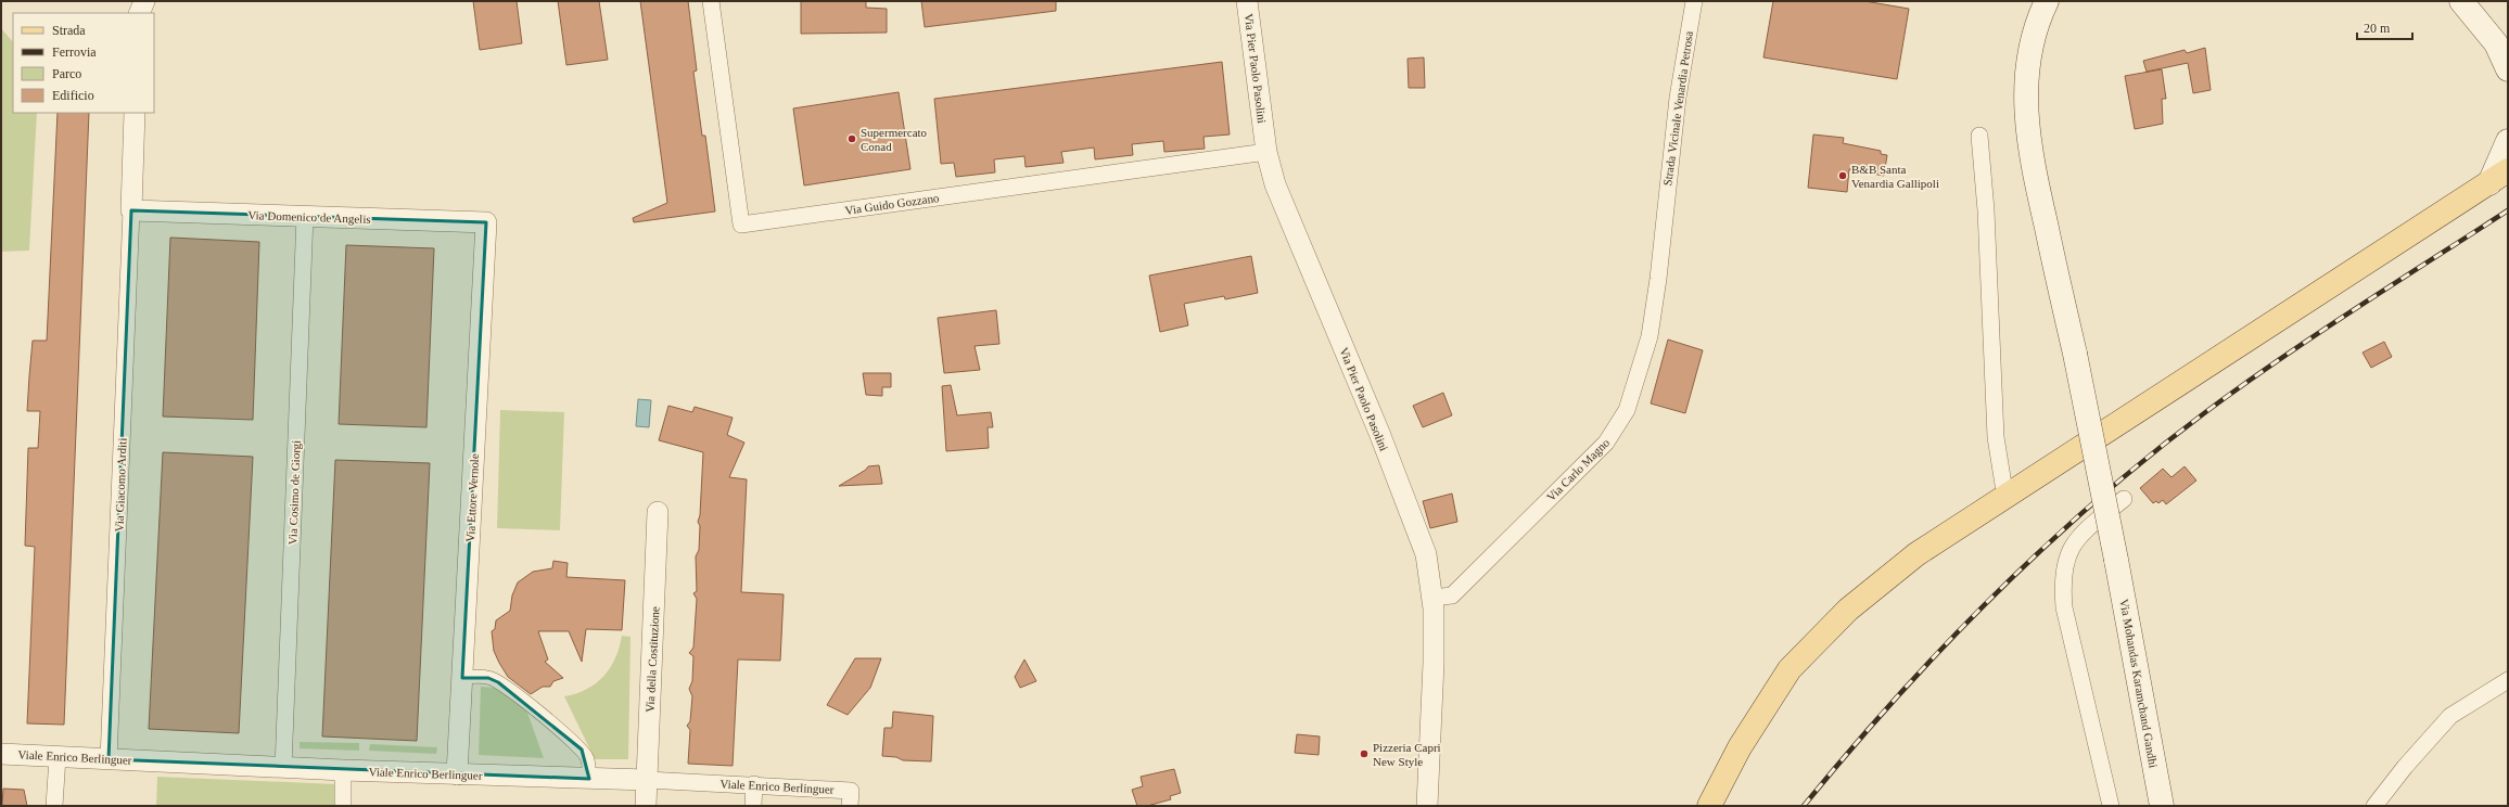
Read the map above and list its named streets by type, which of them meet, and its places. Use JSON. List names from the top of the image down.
{
  "streets": {
    "main road": ["Via Mohandas Karamchand Gandhi"],
    "street": [
      "Via Pier Paolo Pasolini",
      "Strada Vicinale Venardia Petrosa",
      "Via Guido Gozzano",
      "Via Domenico de Angelis",
      "Via Carlo Magno",
      "Via Giacomo Arditi",
      "Via Cosimo de Giorgi",
      "Via Ettore Vernole",
      "Via della Costituzione",
      "Viale Enrico Berlinguer"
    ]
  },
  "crossings": [
    ["Via Pier Paolo Pasolini", "Via Guido Gozzano"],
    ["Via Pier Paolo Pasolini", "Via Carlo Magno"],
    ["Strada Vicinale Venardia Petrosa", "Via Carlo Magno"],
    ["Via Domenico de Angelis", "Via Giacomo Arditi"],
    ["Via Domenico de Angelis", "Via Cosimo de Giorgi"],
    ["Via Domenico de Angelis", "Via Ettore Vernole"],
    ["Via Giacomo Arditi", "Viale Enrico Berlinguer"],
    ["Via Cosimo de Giorgi", "Viale Enrico Berlinguer"],
    ["Via Ettore Vernole", "Viale Enrico Berlinguer"],
    ["Via della Costituzione", "Viale Enrico Berlinguer"]
  ],
  "places": ["Supermercato Conad", "B&B Santa Venardia Gallipoli", "Pizzeria Capri New Style"],
  "legend": [
    "Strada",
    "Ferrovia",
    "Parco",
    "Edificio"
  ],
  "scale_bar": "20 m"
}
